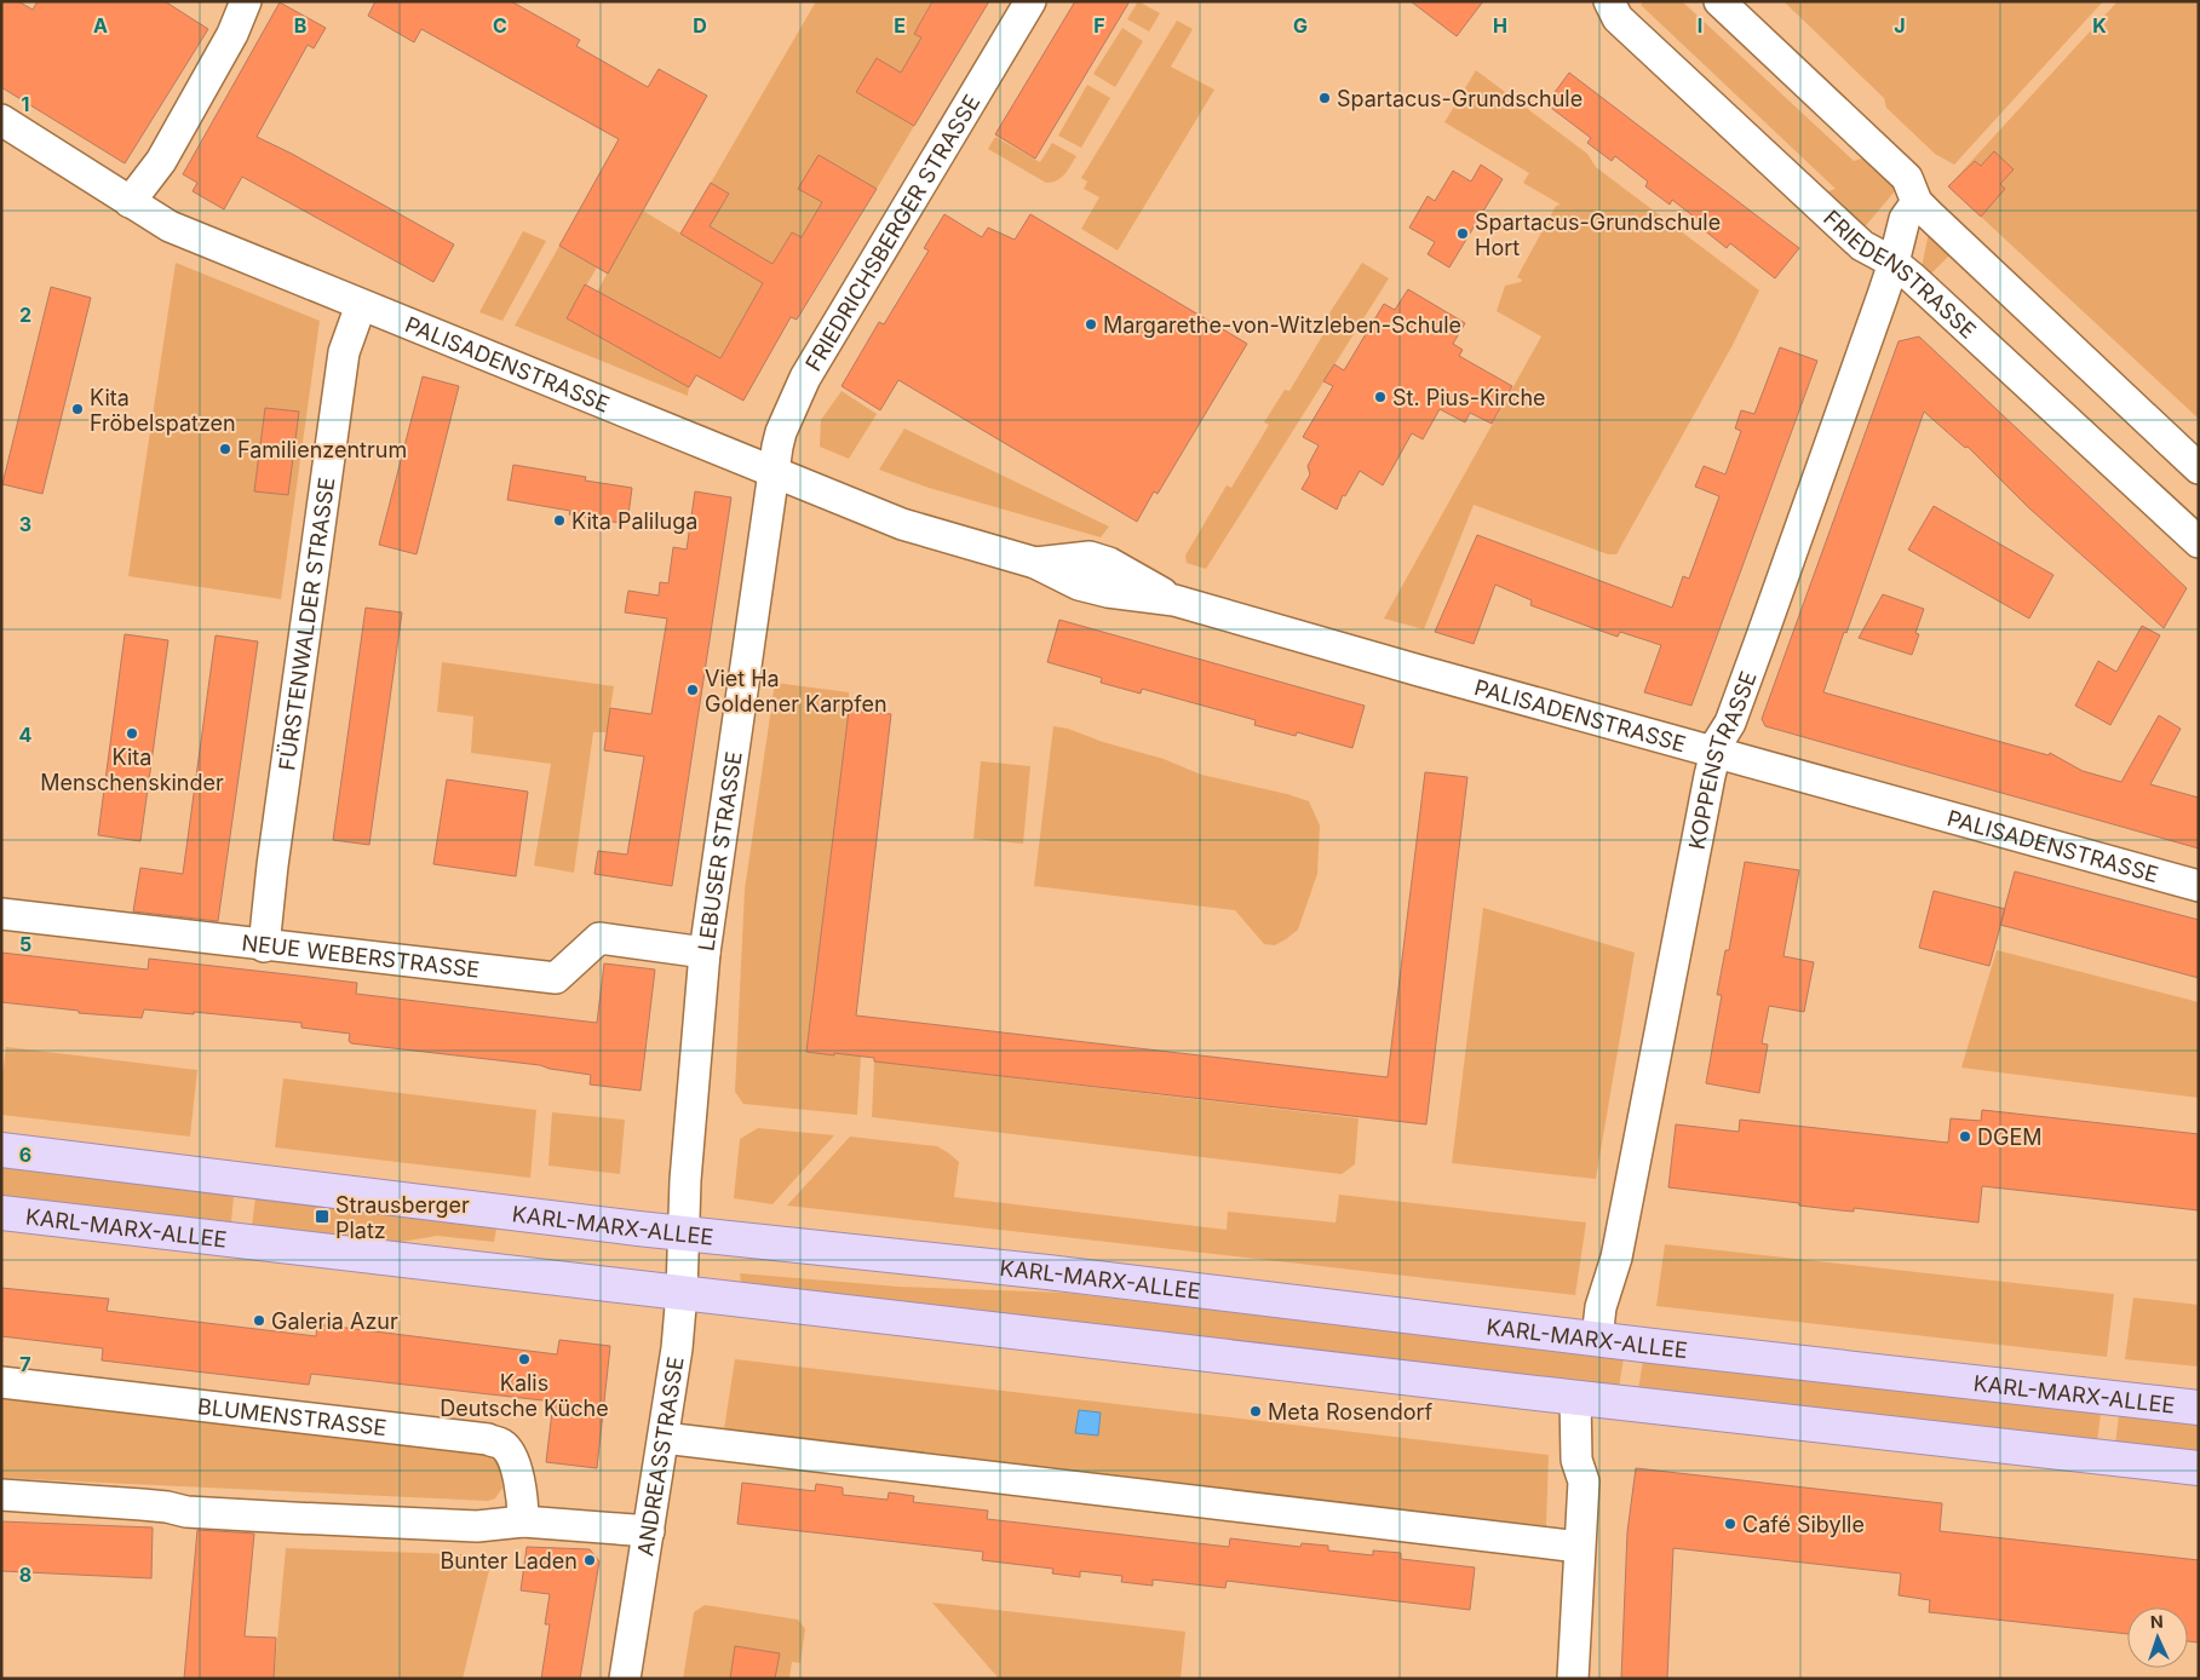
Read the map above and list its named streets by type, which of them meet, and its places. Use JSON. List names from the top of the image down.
{
  "streets": {
    "main road": ["KARL-MARX-ALLEE"],
    "street": [
      "FRIEDRICHSBERGER STRASSE",
      "FRIEDENSTRASSE",
      "PALISADENSTRASSE",
      "FÜRSTENWALDER STRASSE",
      "KOPPENSTRASSE",
      "LEBUSER STRASSE",
      "NEUE WEBERSTRASSE",
      "BLUMENSTRASSE",
      "ANDREASSTRASSE"
    ]
  },
  "crossings": [
    ["FRIEDRICHSBERGER STRASSE", "PALISADENSTRASSE"],
    ["FRIEDRICHSBERGER STRASSE", "LEBUSER STRASSE"],
    ["FRIEDENSTRASSE", "KOPPENSTRASSE"],
    ["PALISADENSTRASSE", "FÜRSTENWALDER STRASSE"],
    ["PALISADENSTRASSE", "KOPPENSTRASSE"],
    ["PALISADENSTRASSE", "LEBUSER STRASSE"],
    ["FÜRSTENWALDER STRASSE", "NEUE WEBERSTRASSE"],
    ["KOPPENSTRASSE", "KARL-MARX-ALLEE"],
    ["LEBUSER STRASSE", "NEUE WEBERSTRASSE"],
    ["LEBUSER STRASSE", "KARL-MARX-ALLEE"],
    ["LEBUSER STRASSE", "ANDREASSTRASSE"],
    ["KARL-MARX-ALLEE", "ANDREASSTRASSE"]
  ],
  "places": {
    "other": [
      "Spartacus-Grundschule",
      "Spartacus-Grundschule Hort",
      "Margarethe-von-Witzleben-Schule",
      "St. Pius-Kirche",
      "Kita Fröbelspatzen",
      "Familienzentrum",
      "Kita Paliluga",
      "Viet Ha Goldener Karpfen",
      "Kita Menschenskinder",
      "DGEM",
      "Galeria Azur",
      "Kalis Deutsche Küche",
      "Meta Rosendorf",
      "Café Sibylle",
      "Bunter Laden"
    ],
    "transit": ["Strausberger Platz"]
  },
  "north": "top",
  "grid": {
    "columns": [
      "A",
      "B",
      "C",
      "D",
      "E",
      "F",
      "G",
      "H",
      "I",
      "J",
      "K"
    ],
    "rows": [
      "1",
      "2",
      "3",
      "4",
      "5",
      "6",
      "7",
      "8"
    ]
  }
}
